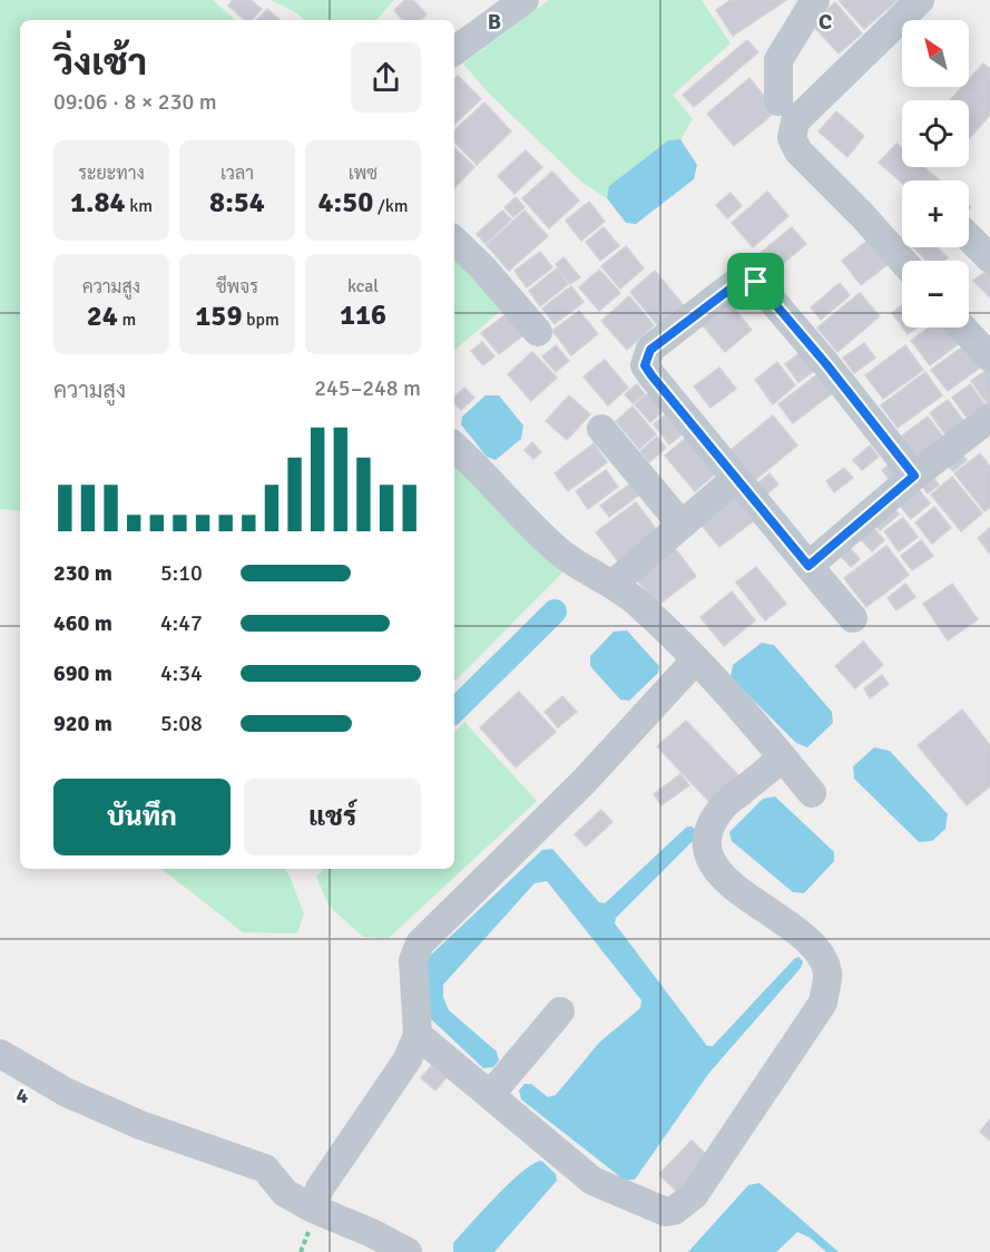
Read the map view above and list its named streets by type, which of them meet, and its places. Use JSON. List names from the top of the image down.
{
  "north": "top left",
  "page": {
    "map_buttons": ["+", "−"],
    "heading": ["วิ่งเช้า", "09:06 · 8 × 230 m"],
    "stats": [
      ["ระยะทาง", "1.84 km"],
      ["เวลา", "8:54"],
      ["เพซ", "4:50 /km"],
      ["ความสูง", "24 m"],
      ["ชีพจร", "159 bpm"],
      ["kcal", "116"]
    ],
    "chart": ["ความสูง", "245–248 m"],
    "list": [
      {
        "name": "230 m",
        "note": "5:10"
      },
      {
        "name": "460 m",
        "note": "4:47"
      },
      {
        "name": "690 m",
        "note": "4:34"
      },
      {
        "name": "920 m",
        "note": "5:08"
      }
    ],
    "buttons": ["บันทึก", "แชร์"]
  },
  "grid": {
    "columns": ["B", "C"],
    "rows": ["4"]
  }
}
